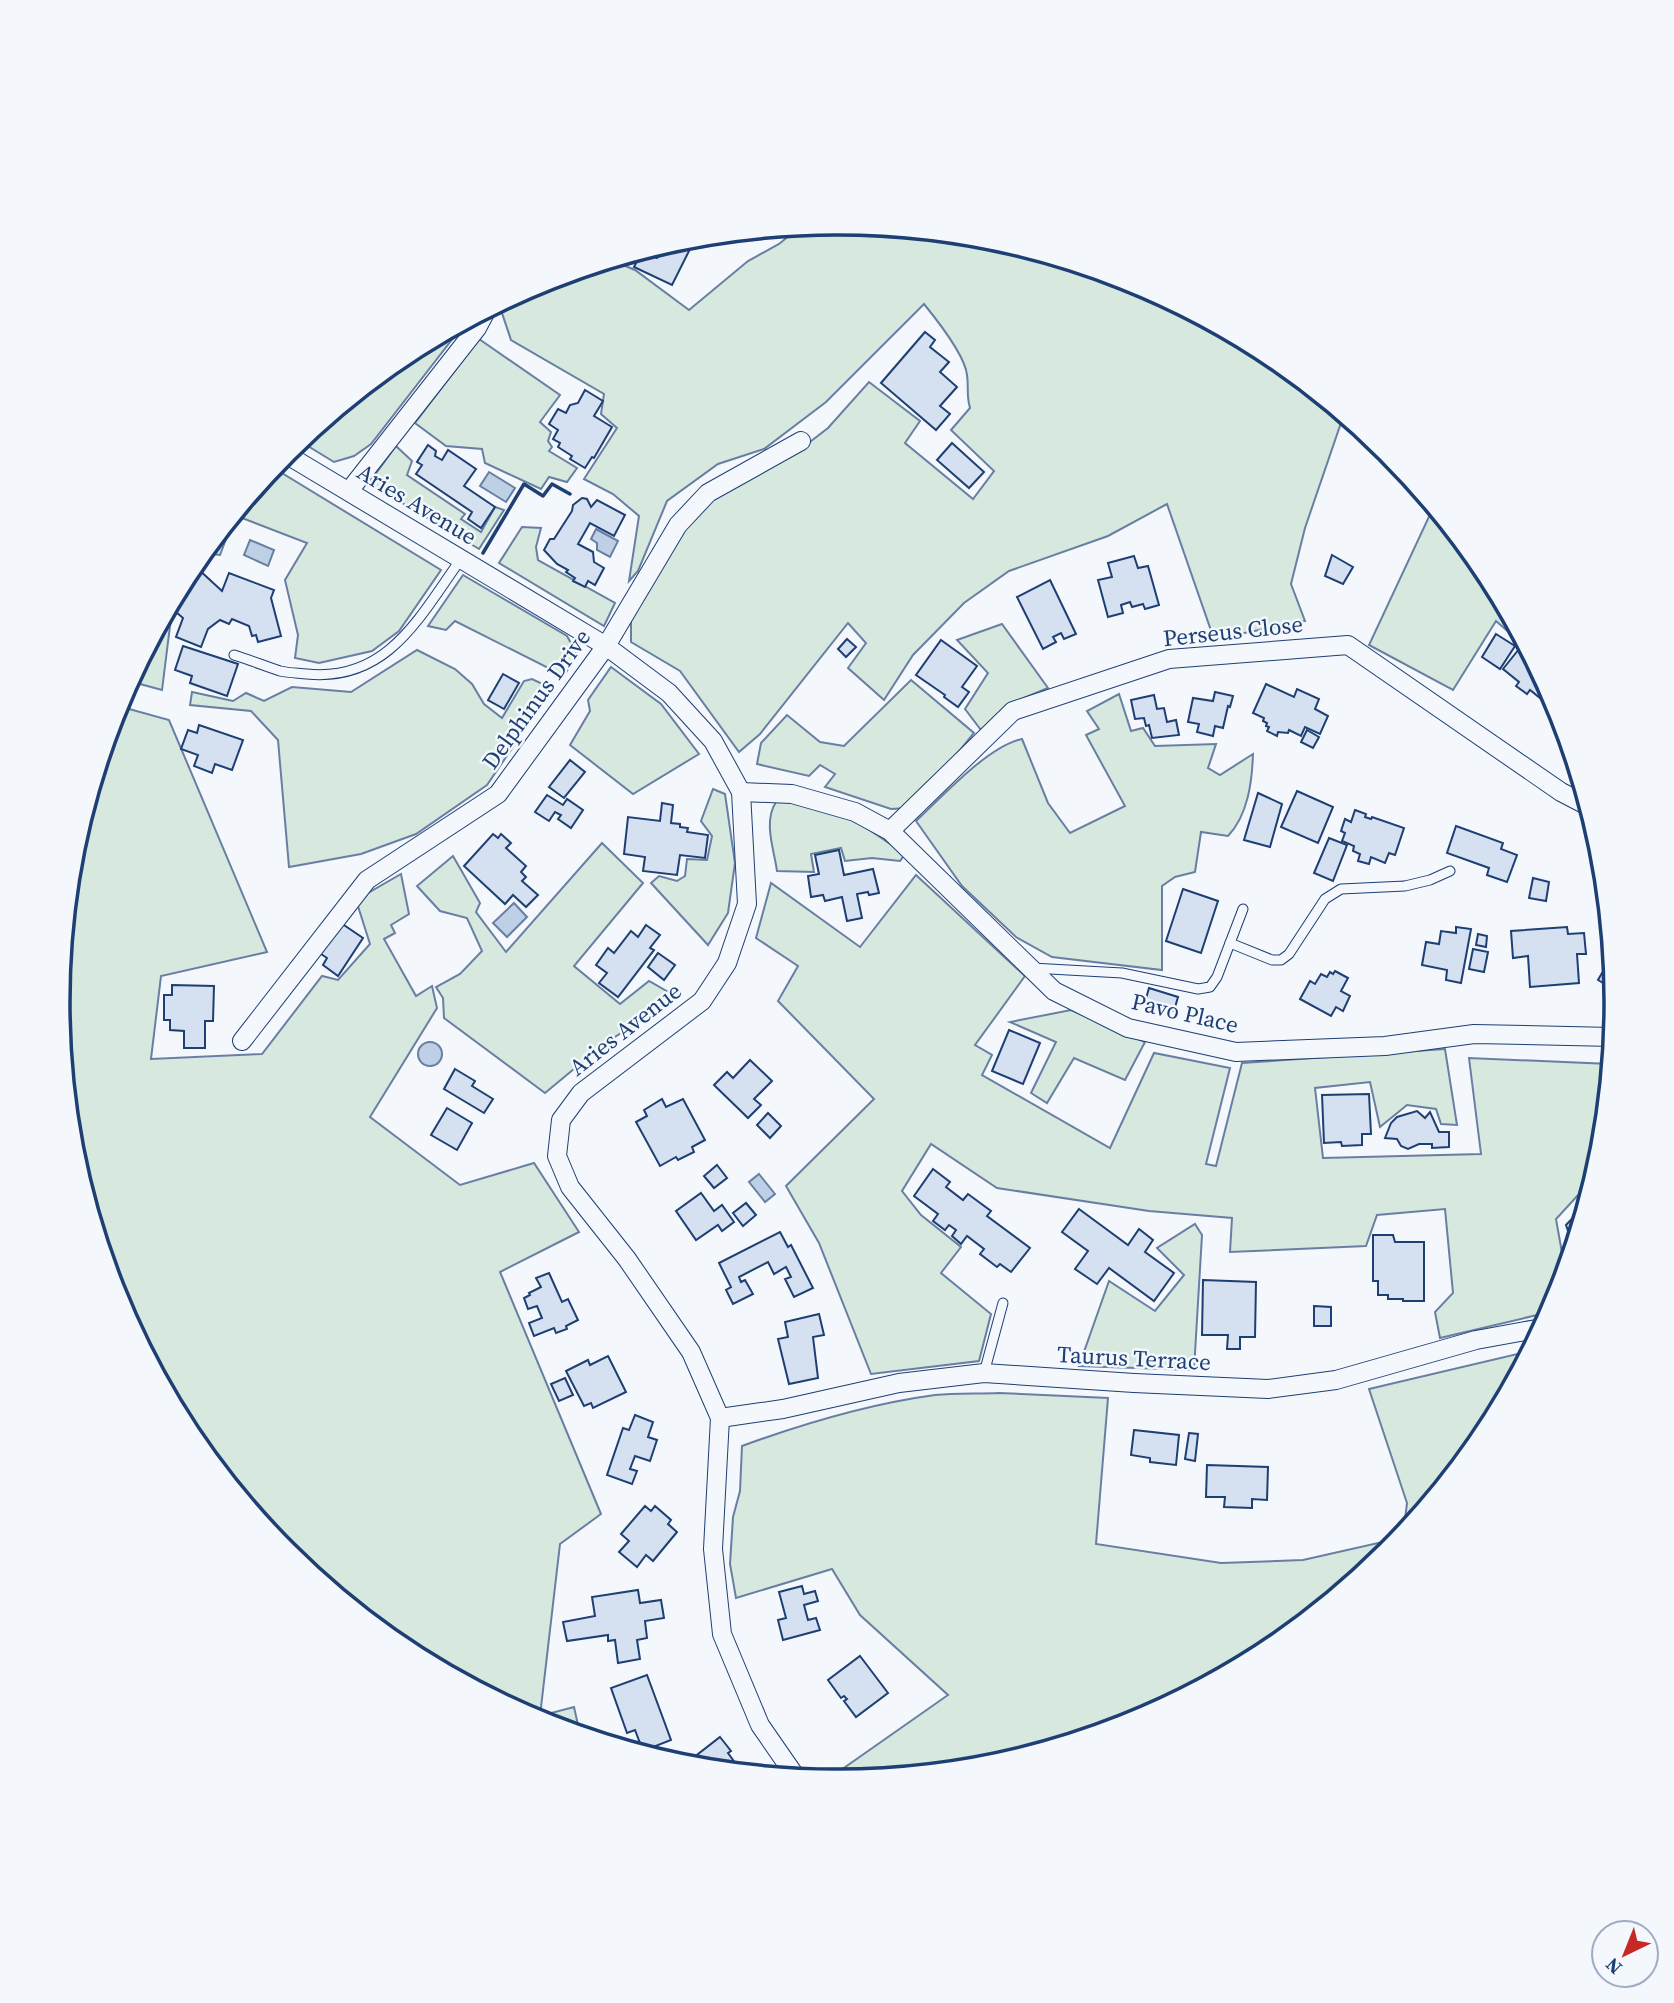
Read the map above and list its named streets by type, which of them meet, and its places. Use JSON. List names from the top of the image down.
{
  "streets": {
    "street": [
      "Aries Avenue",
      "Perseus Close",
      "Delphinus Drive",
      "Pavo Place",
      "Taurus Terrace"
    ]
  },
  "crossings": [
    ["Aries Avenue", "Delphinus Drive"],
    ["Aries Avenue", "Pavo Place"],
    ["Aries Avenue", "Taurus Terrace"],
    ["Perseus Close", "Pavo Place"]
  ],
  "north": "bottom left"
}
